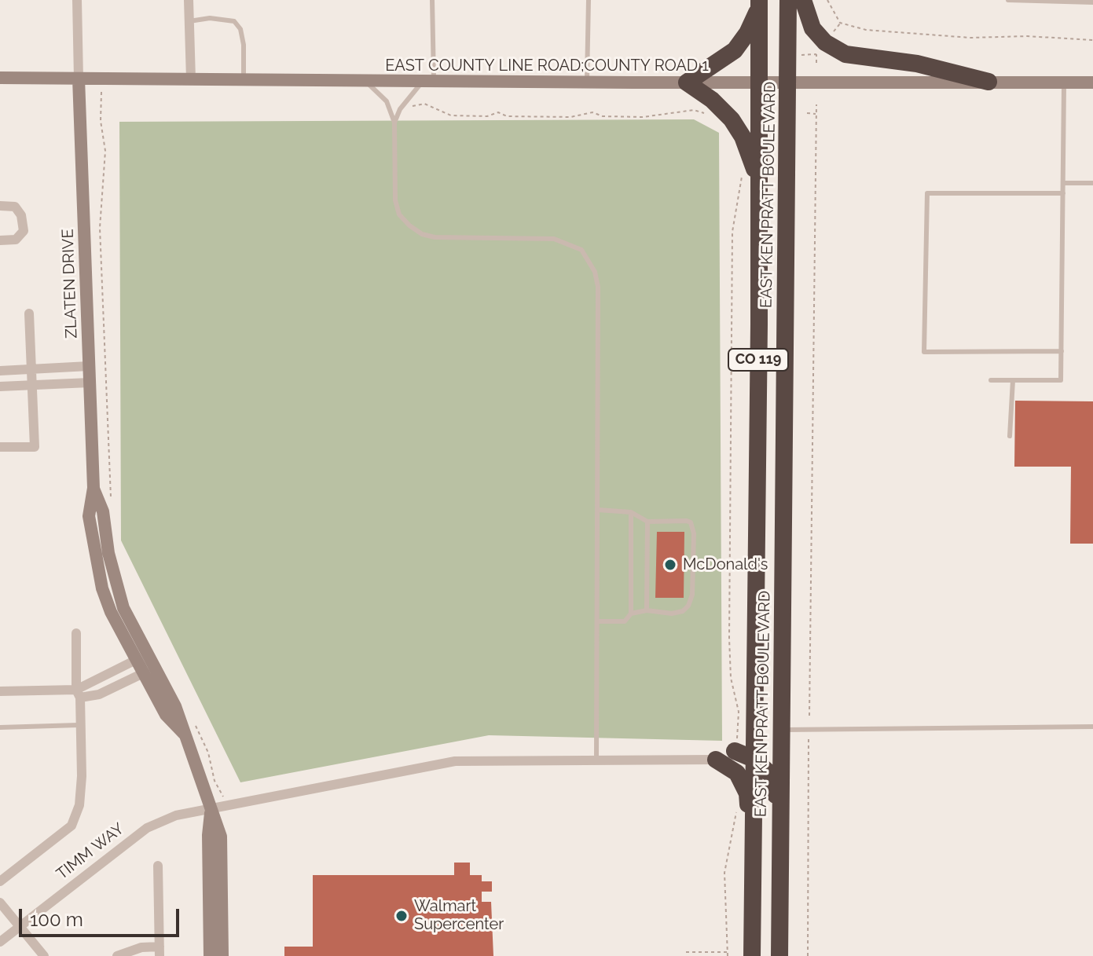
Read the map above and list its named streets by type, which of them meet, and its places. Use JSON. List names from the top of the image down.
{
  "streets": {
    "highway": ["EAST KEN PRATT BOULEVARD", "CO 119"],
    "street": ["EAST COUNTY LINE ROAD;COUNTY ROAD 1", "ZLATEN DRIVE", "TIMM WAY"]
  },
  "crossings": [
    ["EAST COUNTY LINE ROAD;COUNTY ROAD 1", "EAST KEN PRATT BOULEVARD"],
    ["EAST COUNTY LINE ROAD;COUNTY ROAD 1", "ZLATEN DRIVE"],
    ["ZLATEN DRIVE", "TIMM WAY"]
  ],
  "places": ["McDonald's", "Walmart Supercenter"],
  "scale_bar": "100 m"
}
